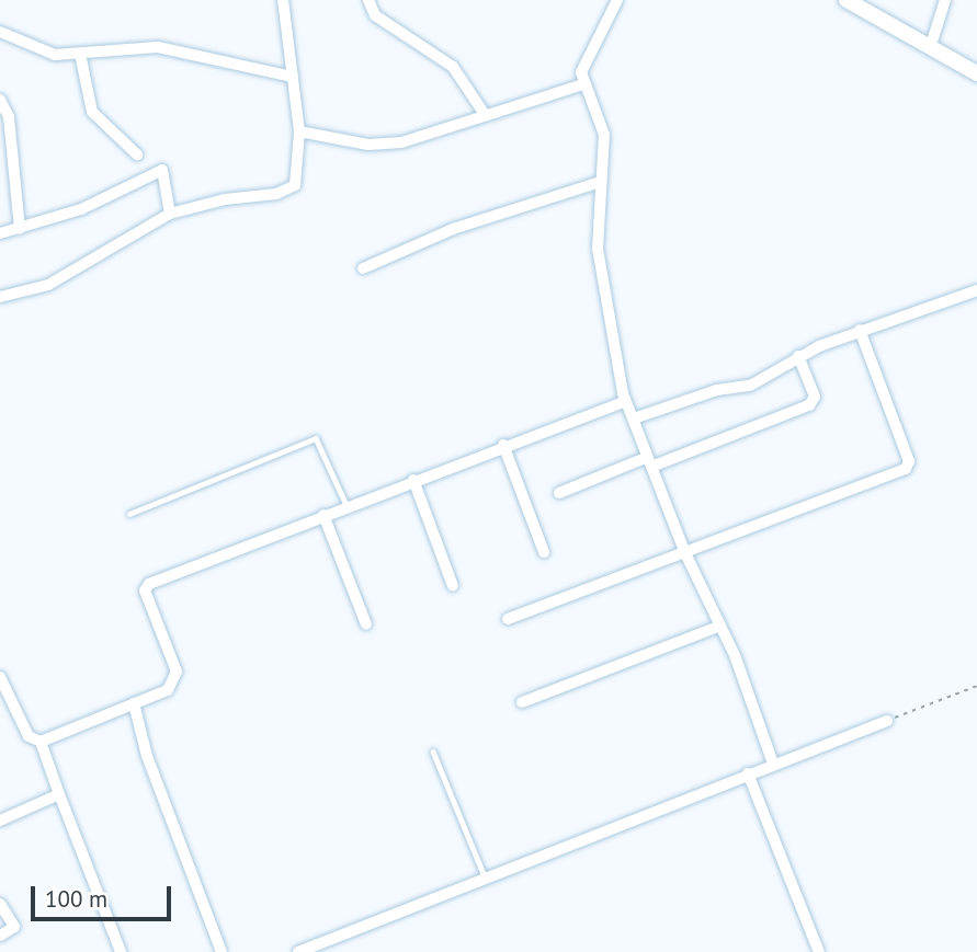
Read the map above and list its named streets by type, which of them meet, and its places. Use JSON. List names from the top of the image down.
{
  "scale_bar": "100 m"
}
